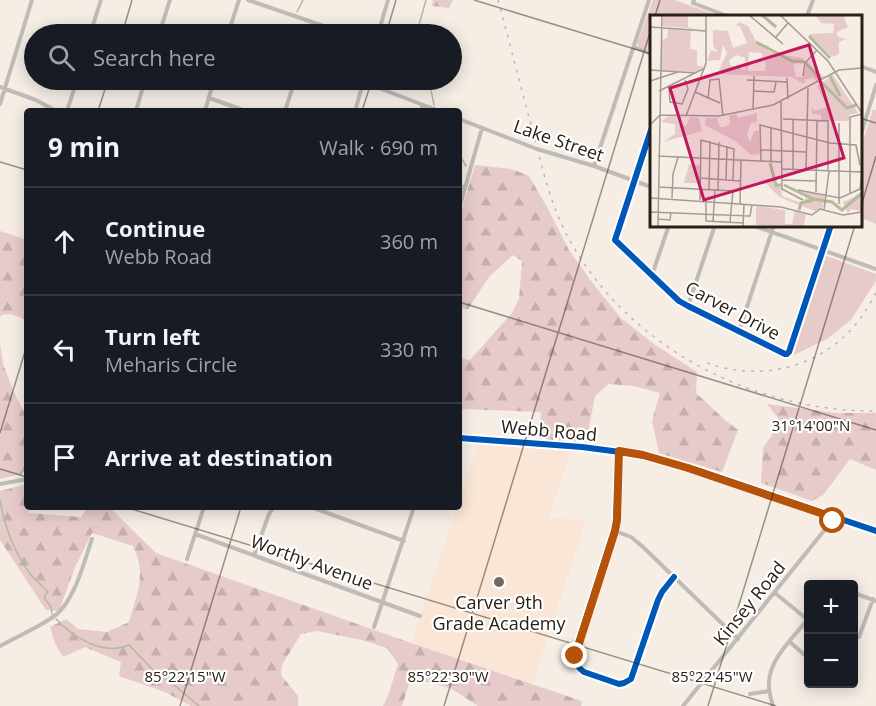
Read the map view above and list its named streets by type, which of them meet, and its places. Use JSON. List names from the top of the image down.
{
  "streets": {
    "street": [
      "Lake Street",
      "Carver Drive",
      "Webb Road",
      "Worthy Avenue",
      "Kinsey Road"
    ]
  },
  "crossings": [
    ["Lake Street", "Carver Drive"],
    ["Webb Road", "Kinsey Road"]
  ],
  "places": ["Carver 9th Grade Academy"],
  "page": {
    "search": "Search here",
    "heading": ["9 min", "Walk · 690 m"],
    "list": [
      ["Continue", "Webb Road", "360 m"],
      ["Turn left", "Meharis Circle", "330 m"],
      "Arrive at destination"
    ],
    "map_buttons": ["+", "−"]
  },
  "coordinates": [
    "31°14'00\"N",
    "85°22'15\"W",
    "85°22'30\"W",
    "85°22'45\"W"
  ]
}
